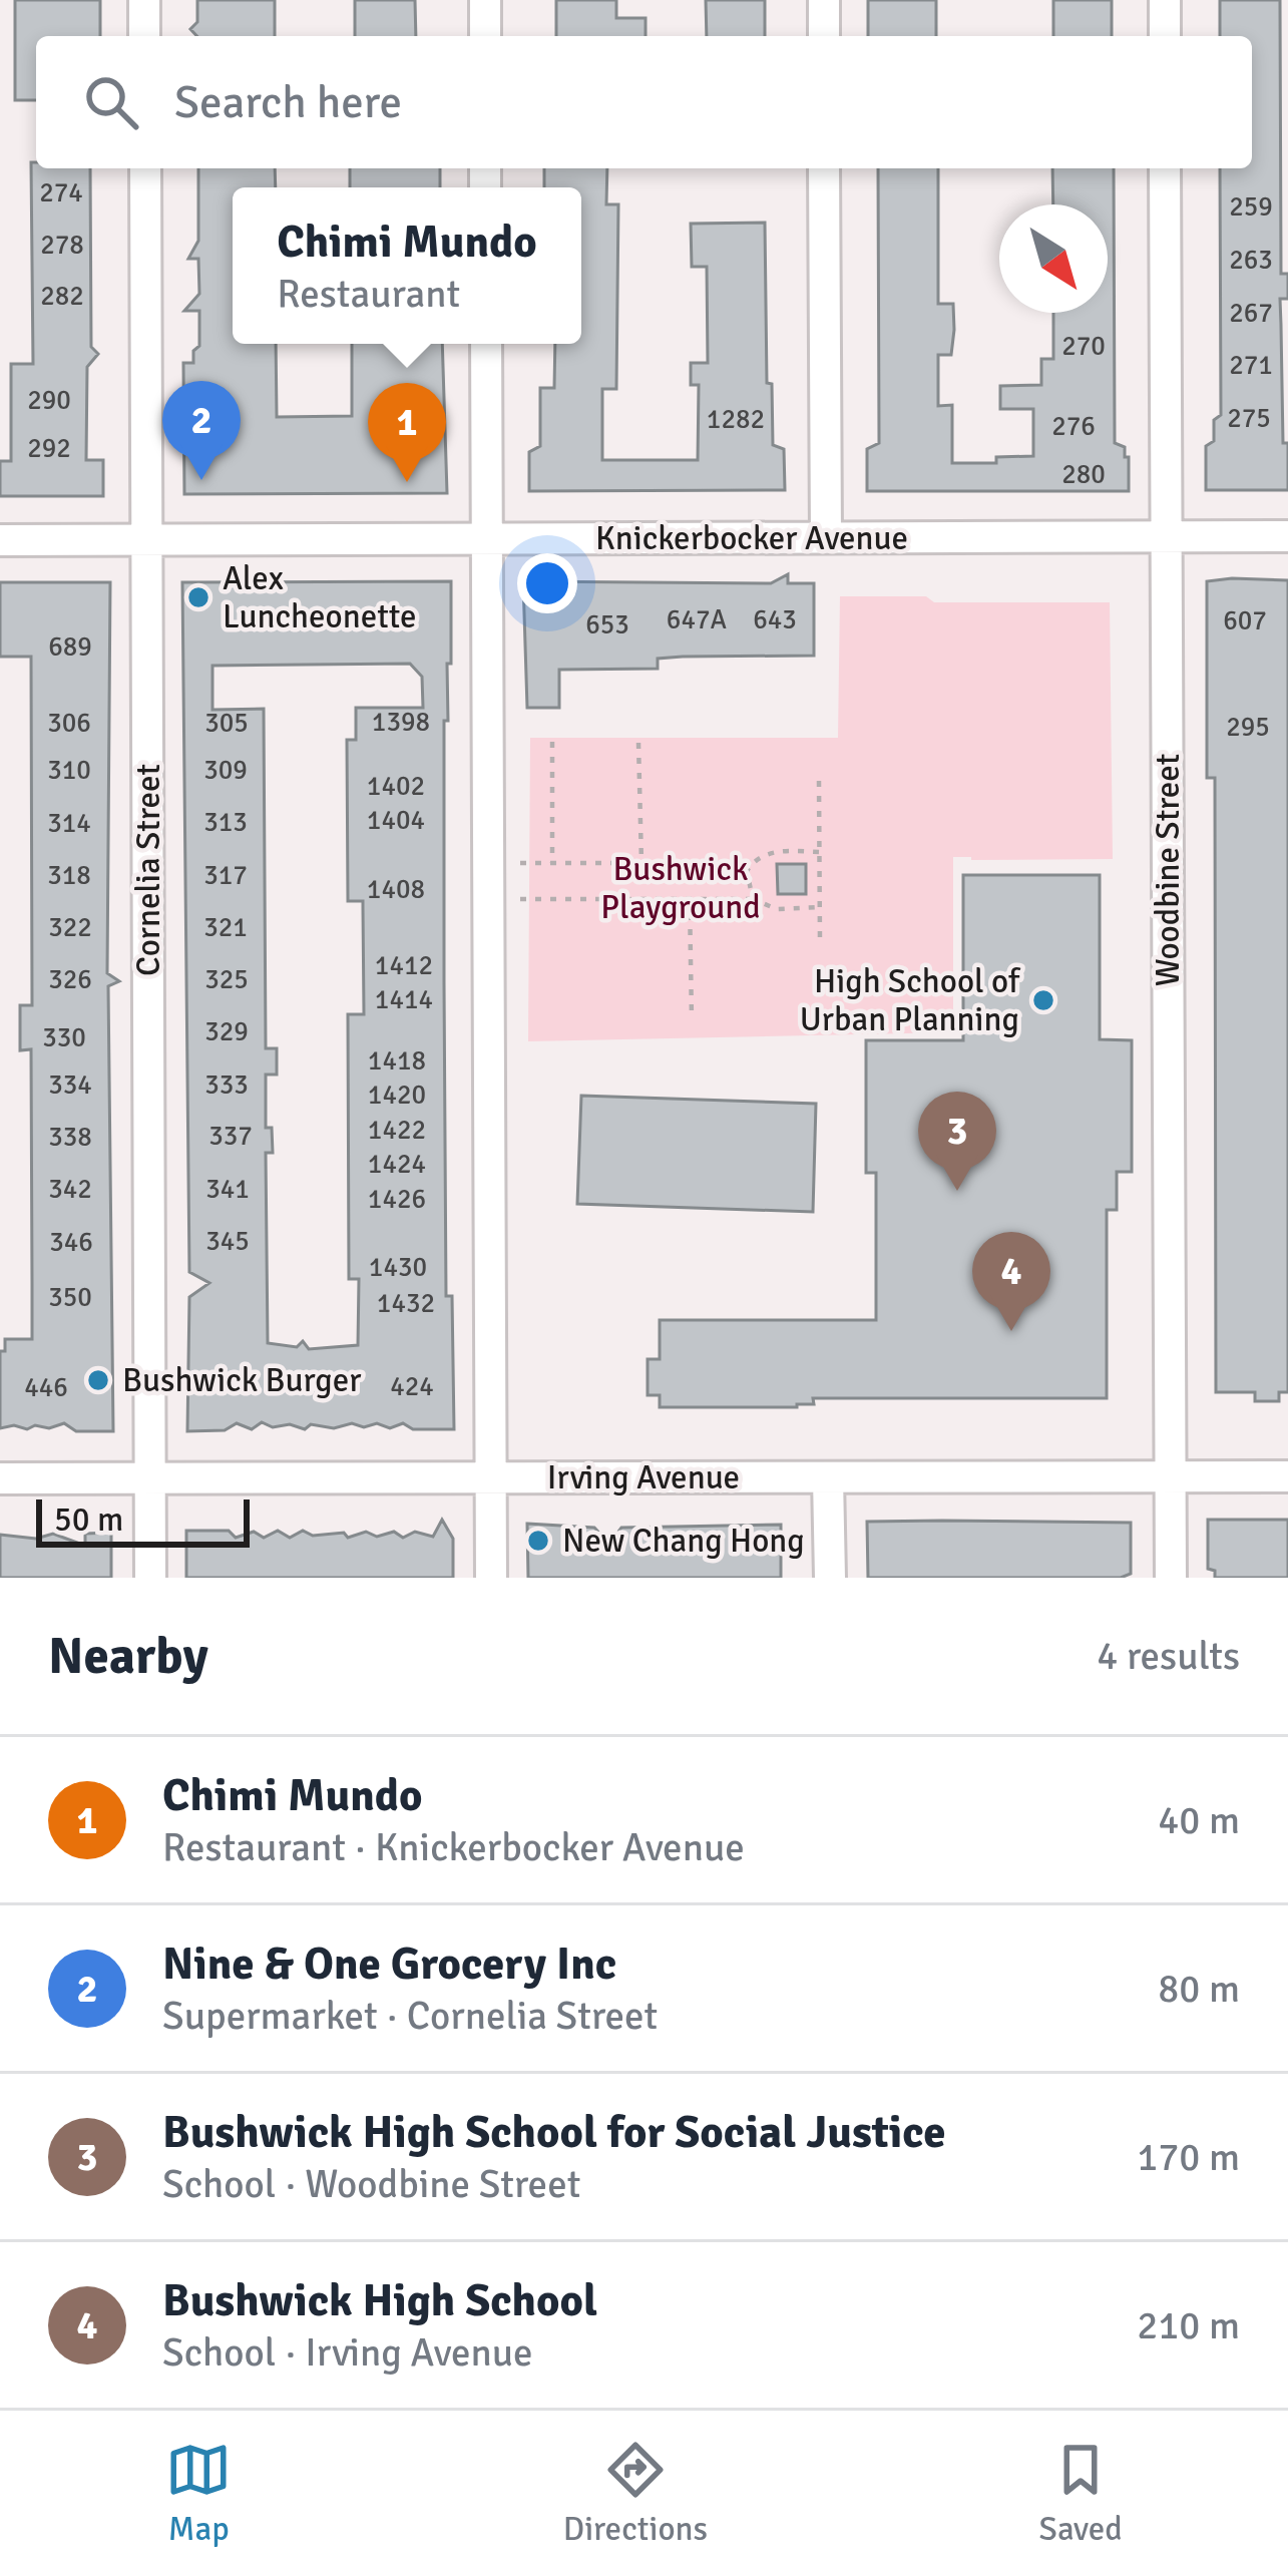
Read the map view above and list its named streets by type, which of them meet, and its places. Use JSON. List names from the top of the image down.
{
  "streets": {
    "street": [
      "Knickerbocker Avenue",
      "Cornelia Street",
      "Woodbine Street",
      "Irving Avenue"
    ]
  },
  "crossings": [
    ["Knickerbocker Avenue", "Cornelia Street"],
    ["Knickerbocker Avenue", "Woodbine Street"],
    ["Cornelia Street", "Irving Avenue"],
    ["Woodbine Street", "Irving Avenue"]
  ],
  "parks": ["Bushwick Playground"],
  "places": [
    "Alex Luncheonette",
    "High School of Urban Planning",
    "Bushwick Burger",
    "New Chang Hong"
  ],
  "house_numbers": [
    "274",
    "259",
    "278",
    "263",
    "282",
    "267",
    "270",
    "271",
    "290",
    "275",
    "1282",
    "276",
    "292",
    "280",
    "647A",
    "643",
    "607",
    "653",
    "689",
    "1398",
    "306",
    "305",
    "295",
    "310",
    "309",
    "1402",
    "1404",
    "313",
    "314",
    "318",
    "317",
    "1408",
    "322",
    "321",
    "1412",
    "326",
    "325",
    "1414",
    "329",
    "330",
    "1418",
    "334",
    "333",
    "1420",
    "1422",
    "337",
    "338",
    "1424",
    "342",
    "341",
    "1426",
    "345",
    "346",
    "1430",
    "350",
    "1432",
    "424",
    "446"
  ],
  "scale_bar": "50 m",
  "north": "bottom right",
  "page": {
    "search": "Search here",
    "popup": ["Chimi Mundo", "Restaurant"],
    "pins": [
      "2",
      "1",
      "3",
      "4"
    ],
    "scale": "50 m",
    "heading": ["Nearby", "4 results"],
    "list": [
      {
        "mark": "1",
        "name": "Chimi Mundo",
        "note": "Restaurant · Knickerbocker Avenue",
        "value": "40 m"
      },
      {
        "mark": "2",
        "name": "Nine & One Grocery Inc",
        "note": "Supermarket · Cornelia Street",
        "value": "80 m"
      },
      {
        "mark": "3",
        "name": "Bushwick High School for Social Justice",
        "note": "School · Woodbine Street",
        "value": "170 m"
      },
      {
        "mark": "4",
        "name": "Bushwick High School",
        "note": "School · Irving Avenue",
        "value": "210 m"
      }
    ],
    "nav": ["Map", "Directions", "Saved"]
  }
}
